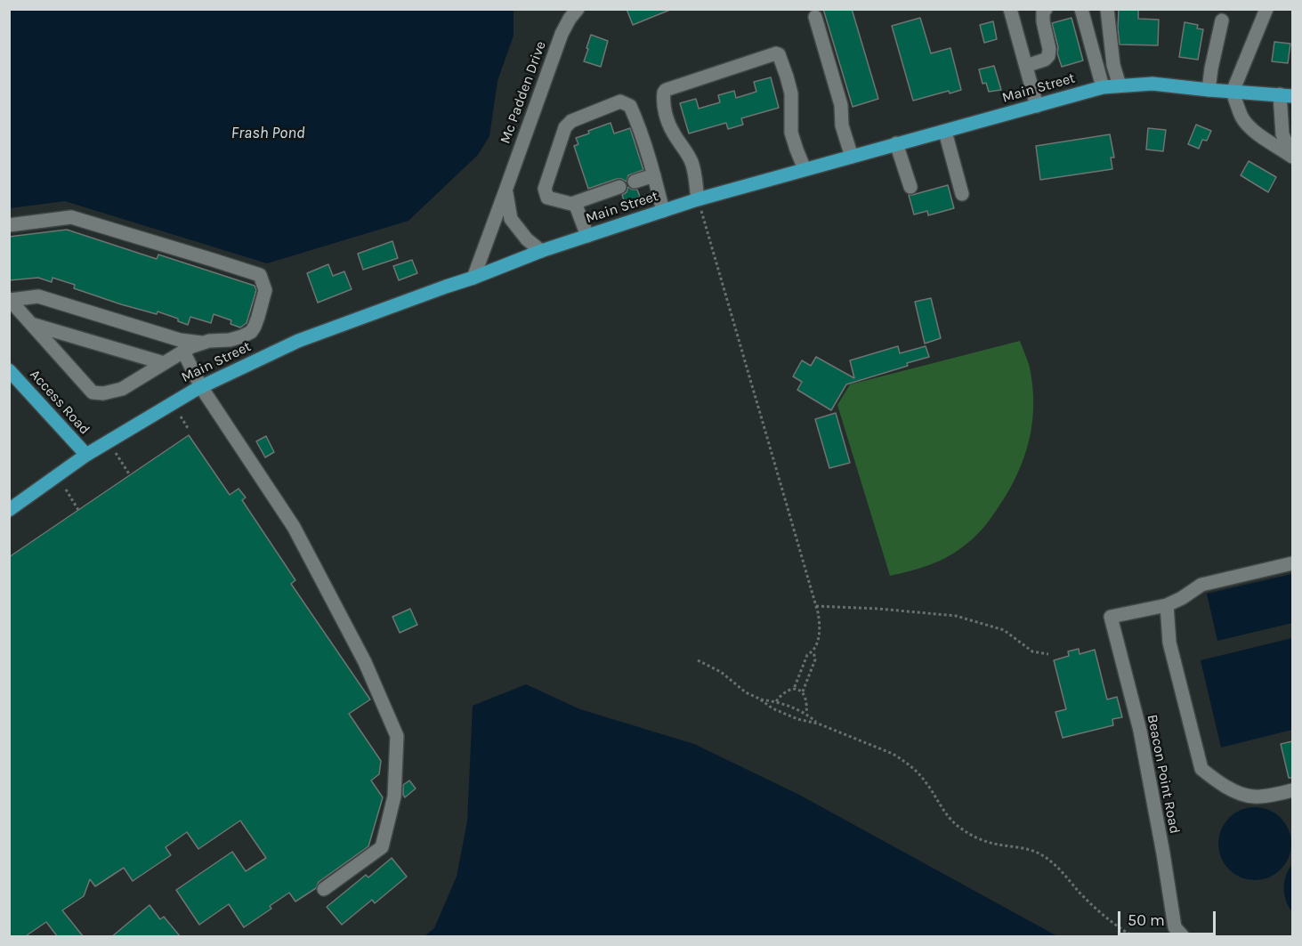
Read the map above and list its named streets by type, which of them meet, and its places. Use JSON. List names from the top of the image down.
{
  "streets": {
    "main road": ["Main Street", "Access Road"],
    "street": ["Mc Padden Drive", "Beacon Point Road"]
  },
  "crossings": [
    ["Main Street", "Mc Padden Drive"],
    ["Main Street", "Access Road"]
  ],
  "water": ["Frash Pond"],
  "scale_bar": "50 m"
}
